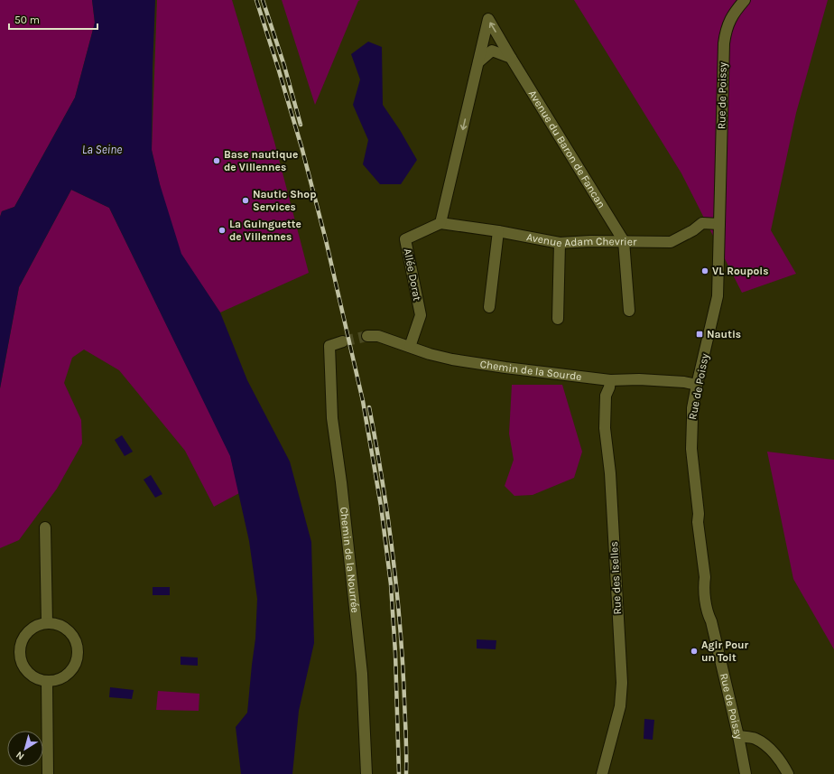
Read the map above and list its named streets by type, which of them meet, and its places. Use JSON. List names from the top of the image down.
{
  "streets": {
    "street": [
      "Rue de Poissy",
      "Avenue du Baron de Fancan",
      "Avenue Adam Chevrier",
      "Allée Dorat",
      "Chemin de la Sourde",
      "Chemin de la Nourrée",
      "Rue des Iselles"
    ]
  },
  "crossings": [
    ["Rue de Poissy", "Avenue Adam Chevrier"],
    ["Rue de Poissy", "Chemin de la Sourde"],
    ["Avenue du Baron de Fancan", "Avenue Adam Chevrier"],
    ["Avenue du Baron de Fancan", "Allée Dorat"],
    ["Avenue Adam Chevrier", "Allée Dorat"],
    ["Allée Dorat", "Chemin de la Sourde"],
    ["Chemin de la Sourde", "Rue des Iselles"]
  ],
  "water": ["La Seine"],
  "places": {
    "other": [
      "Base nautique de Villennes",
      "Nautic Shop Services",
      "La Guinguette de Villennes",
      "VL Roupois",
      "Agir Pour un Toit"
    ],
    "transit": ["Nautis"]
  },
  "scale_bar": "50 m",
  "north": "bottom left"
}
